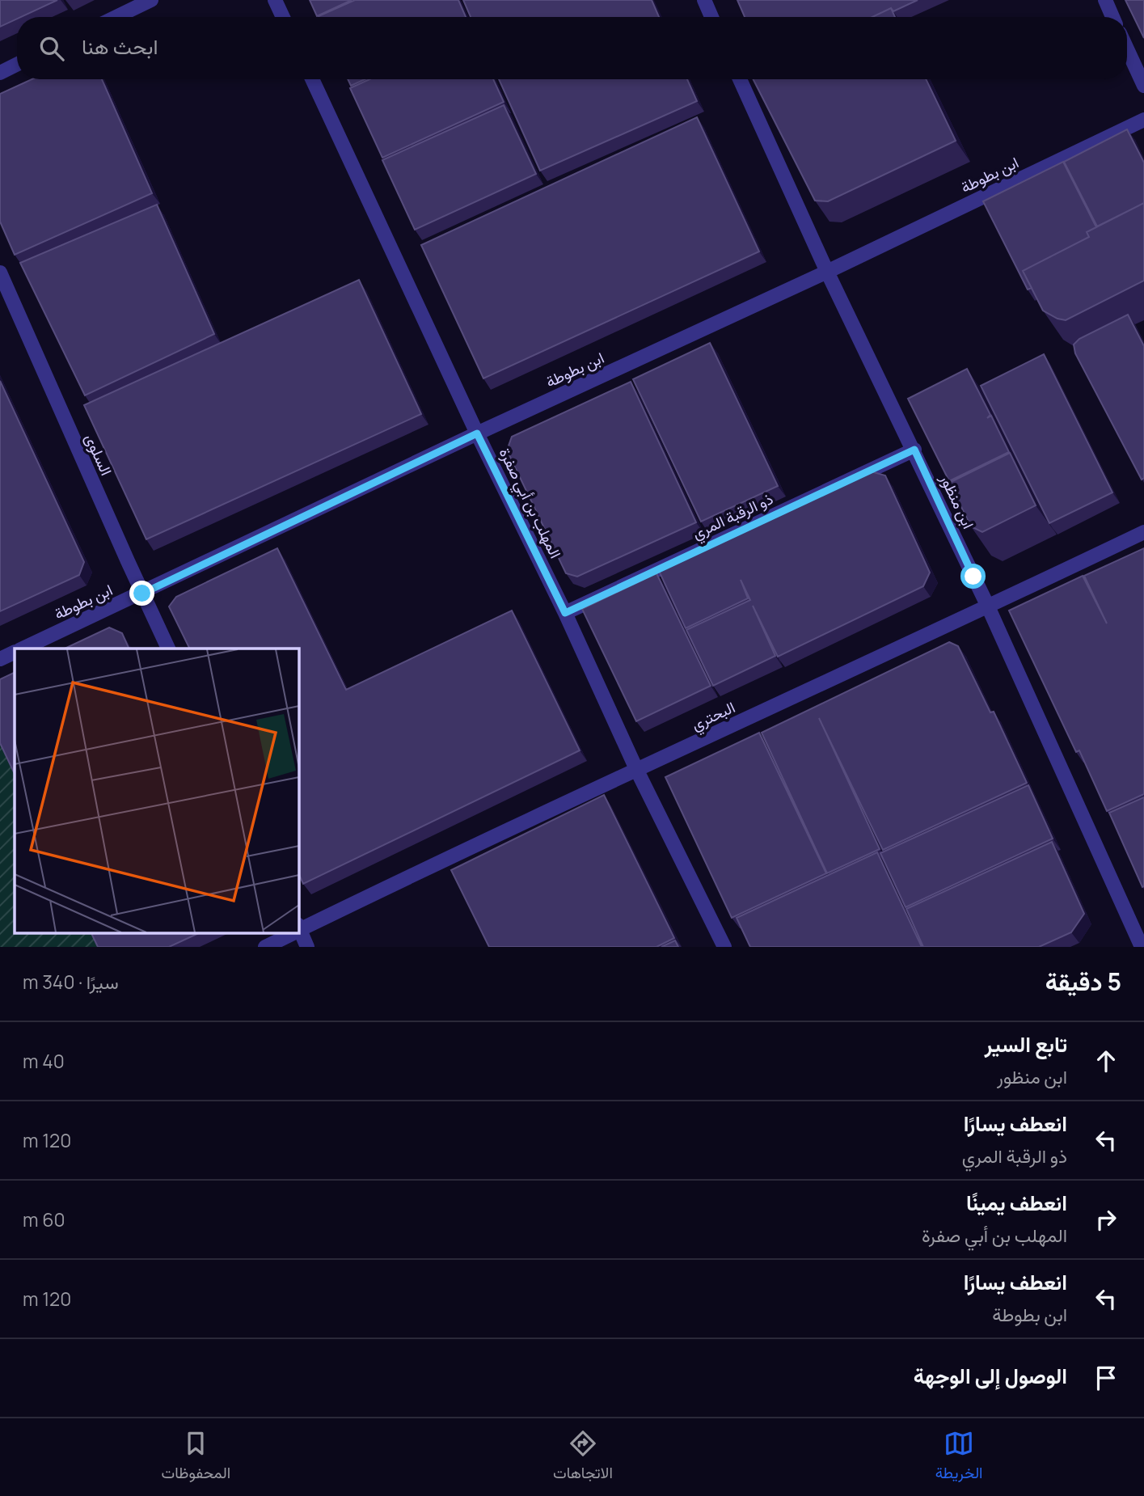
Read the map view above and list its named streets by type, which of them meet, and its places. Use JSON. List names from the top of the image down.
{
  "streets": {
    "street": [
      "ابن بطوطة",
      "السلوى",
      "ابن منظور",
      "المهلب بن أبي صفرة",
      "ذو الرقبة المري",
      "البحتري"
    ]
  },
  "crossings": [
    ["ابن بطوطة", "السلوى"],
    ["ابن بطوطة", "ابن منظور"],
    ["ابن بطوطة", "المهلب بن أبي صفرة"],
    ["ابن منظور", "ذو الرقبة المري"],
    ["ابن منظور", "البحتري"],
    ["المهلب بن أبي صفرة", "ذو الرقبة المري"],
    ["المهلب بن أبي صفرة", "البحتري"]
  ],
  "page": {
    "search": "ابحث هنا",
    "heading": ["5 دقيقة", "سيرًا · 340 m"],
    "list": [
      ["تابع السير", "ابن منظور", "40 m"],
      ["انعطف يسارًا", "ذو الرقبة المري", "120 m"],
      ["انعطف يمينًا", "المهلب بن أبي صفرة", "60 m"],
      ["انعطف يسارًا", "ابن بطوطة", "120 m"],
      "الوصول إلى الوجهة"
    ],
    "nav": ["الخريطة", "الاتجاهات", "المحفوظات"]
  }
}
